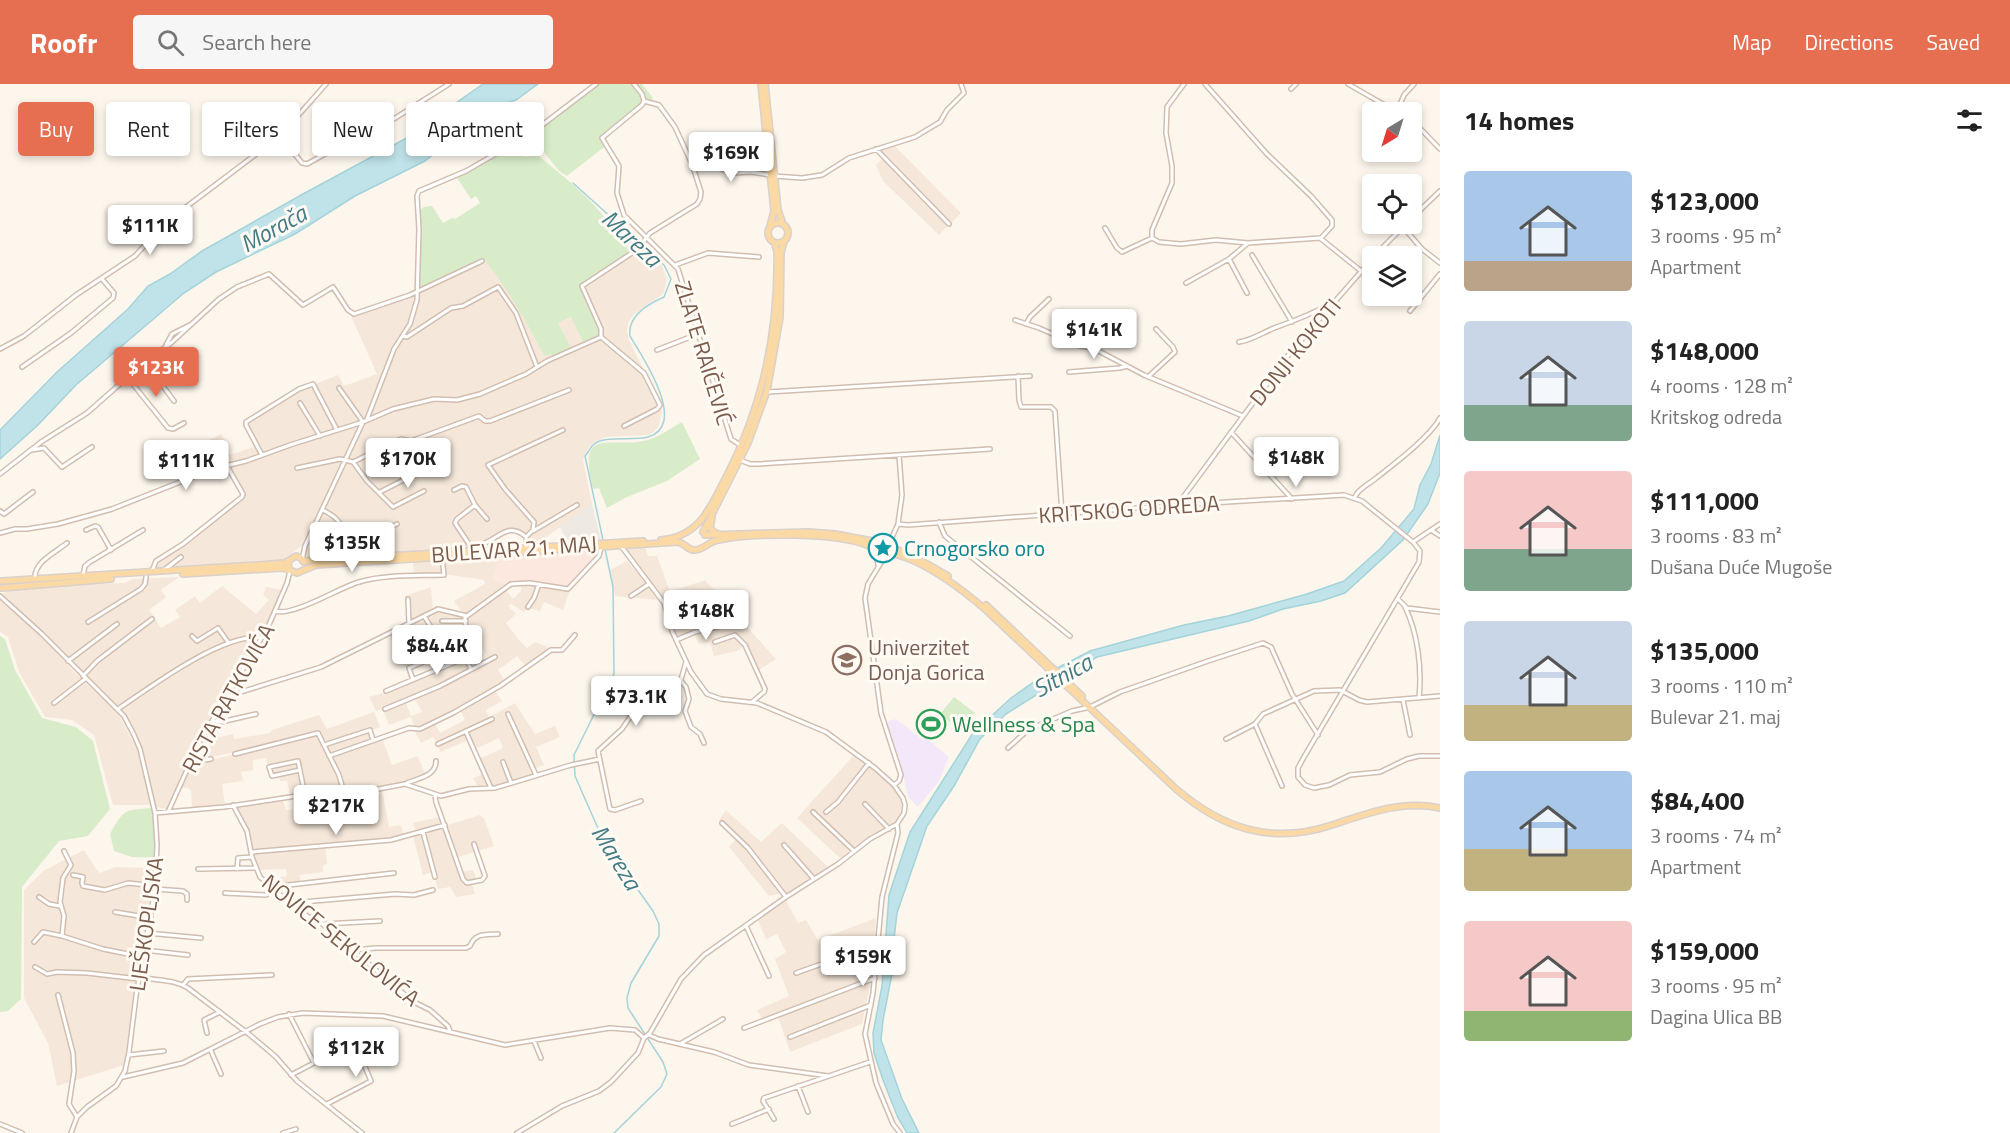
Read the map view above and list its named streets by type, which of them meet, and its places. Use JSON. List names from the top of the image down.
{
  "streets": {
    "main road": ["BULEVAR 21. MAJ"],
    "street": [
      "DONJI KOKOTI",
      "ZLATE RAIČEVIĆ",
      "KRITSKOG ODREDA",
      "RISTA RATKOVIĆA",
      "LJEŠKOPLJSKA",
      "NOVICE SEKULOVIĆA"
    ]
  },
  "crossings": [
    ["DONJI KOKOTI", "KRITSKOG ODREDA"],
    ["BULEVAR 21. MAJ", "RISTA RATKOVIĆA"]
  ],
  "water": ["Morača", "Mareza", "Sitnica"],
  "places": {
    "place": ["Crnogorsko oro"],
    "school or university": ["Univerzitet Donja Gorica"],
    "sports": ["Wellness & Spa"]
  },
  "north": "bottom left",
  "page": {
    "header": "Roofr",
    "search": "Search here",
    "nav": ["Map", "Directions", "Saved"],
    "heading": "14 homes",
    "chip": [
      "Buy",
      "Rent",
      "Filters",
      "New",
      "Apartment"
    ],
    "price": [
      "$169K",
      "$111K",
      "$141K",
      "$123K",
      "$148K",
      "$170K",
      "$111K",
      "$135K",
      "$148K",
      "$84.4K",
      "$73.1K",
      "$217K",
      "$159K",
      "$112K"
    ],
    "list": [
      {
        "name": "$123,000",
        "note": "3 rooms · 95 m² · Apartment"
      },
      {
        "name": "$148,000",
        "note": "4 rooms · 128 m² · Kritskog odreda"
      },
      {
        "name": "$111,000",
        "note": "3 rooms · 83 m² · Dušana Duće Mugoše"
      },
      {
        "name": "$135,000",
        "note": "3 rooms · 110 m² · Bulevar 21. maj"
      },
      {
        "name": "$84,400",
        "note": "3 rooms · 74 m² · Apartment"
      },
      {
        "name": "$159,000",
        "note": "3 rooms · 95 m² · Dagina Ulica BB"
      }
    ]
  }
}
